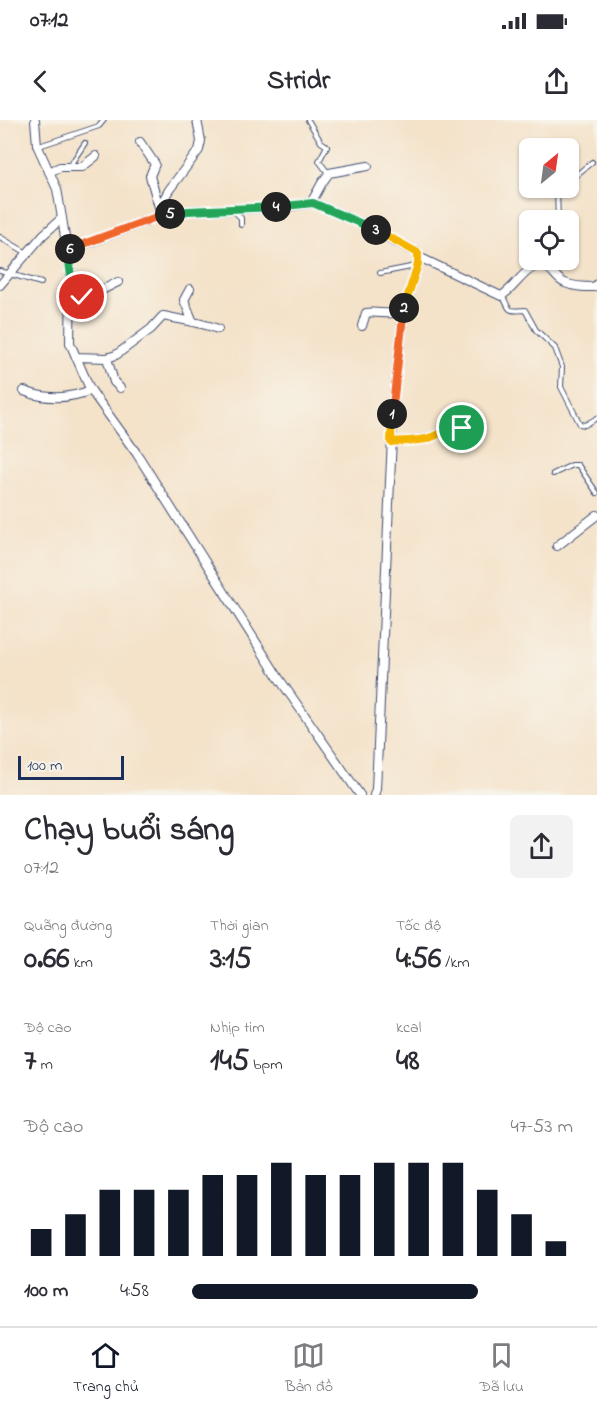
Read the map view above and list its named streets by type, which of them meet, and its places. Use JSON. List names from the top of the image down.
{
  "scale_bar": "100 m",
  "north": "top right",
  "page": {
    "status": "07:12",
    "header": "Stridr",
    "pins": [
      "4",
      "5",
      "3",
      "6",
      "2",
      "1"
    ],
    "scale": "100 m",
    "heading": ["Chạy buổi sáng", "07:12"],
    "stats": [
      ["Quãng đường", "0.66 km"],
      ["Thời gian", "3:15"],
      ["Tốc độ", "4:56 /km"],
      ["Độ cao", "7 m"],
      ["Nhịp tim", "145 bpm"],
      ["kcal", "48"]
    ],
    "chart": ["Độ cao", "47–53 m"],
    "list": [
      {
        "name": "100 m",
        "note": "4:58"
      }
    ],
    "tabs": ["Trang chủ", "Bản đồ", "Đã lưu"]
  }
}
